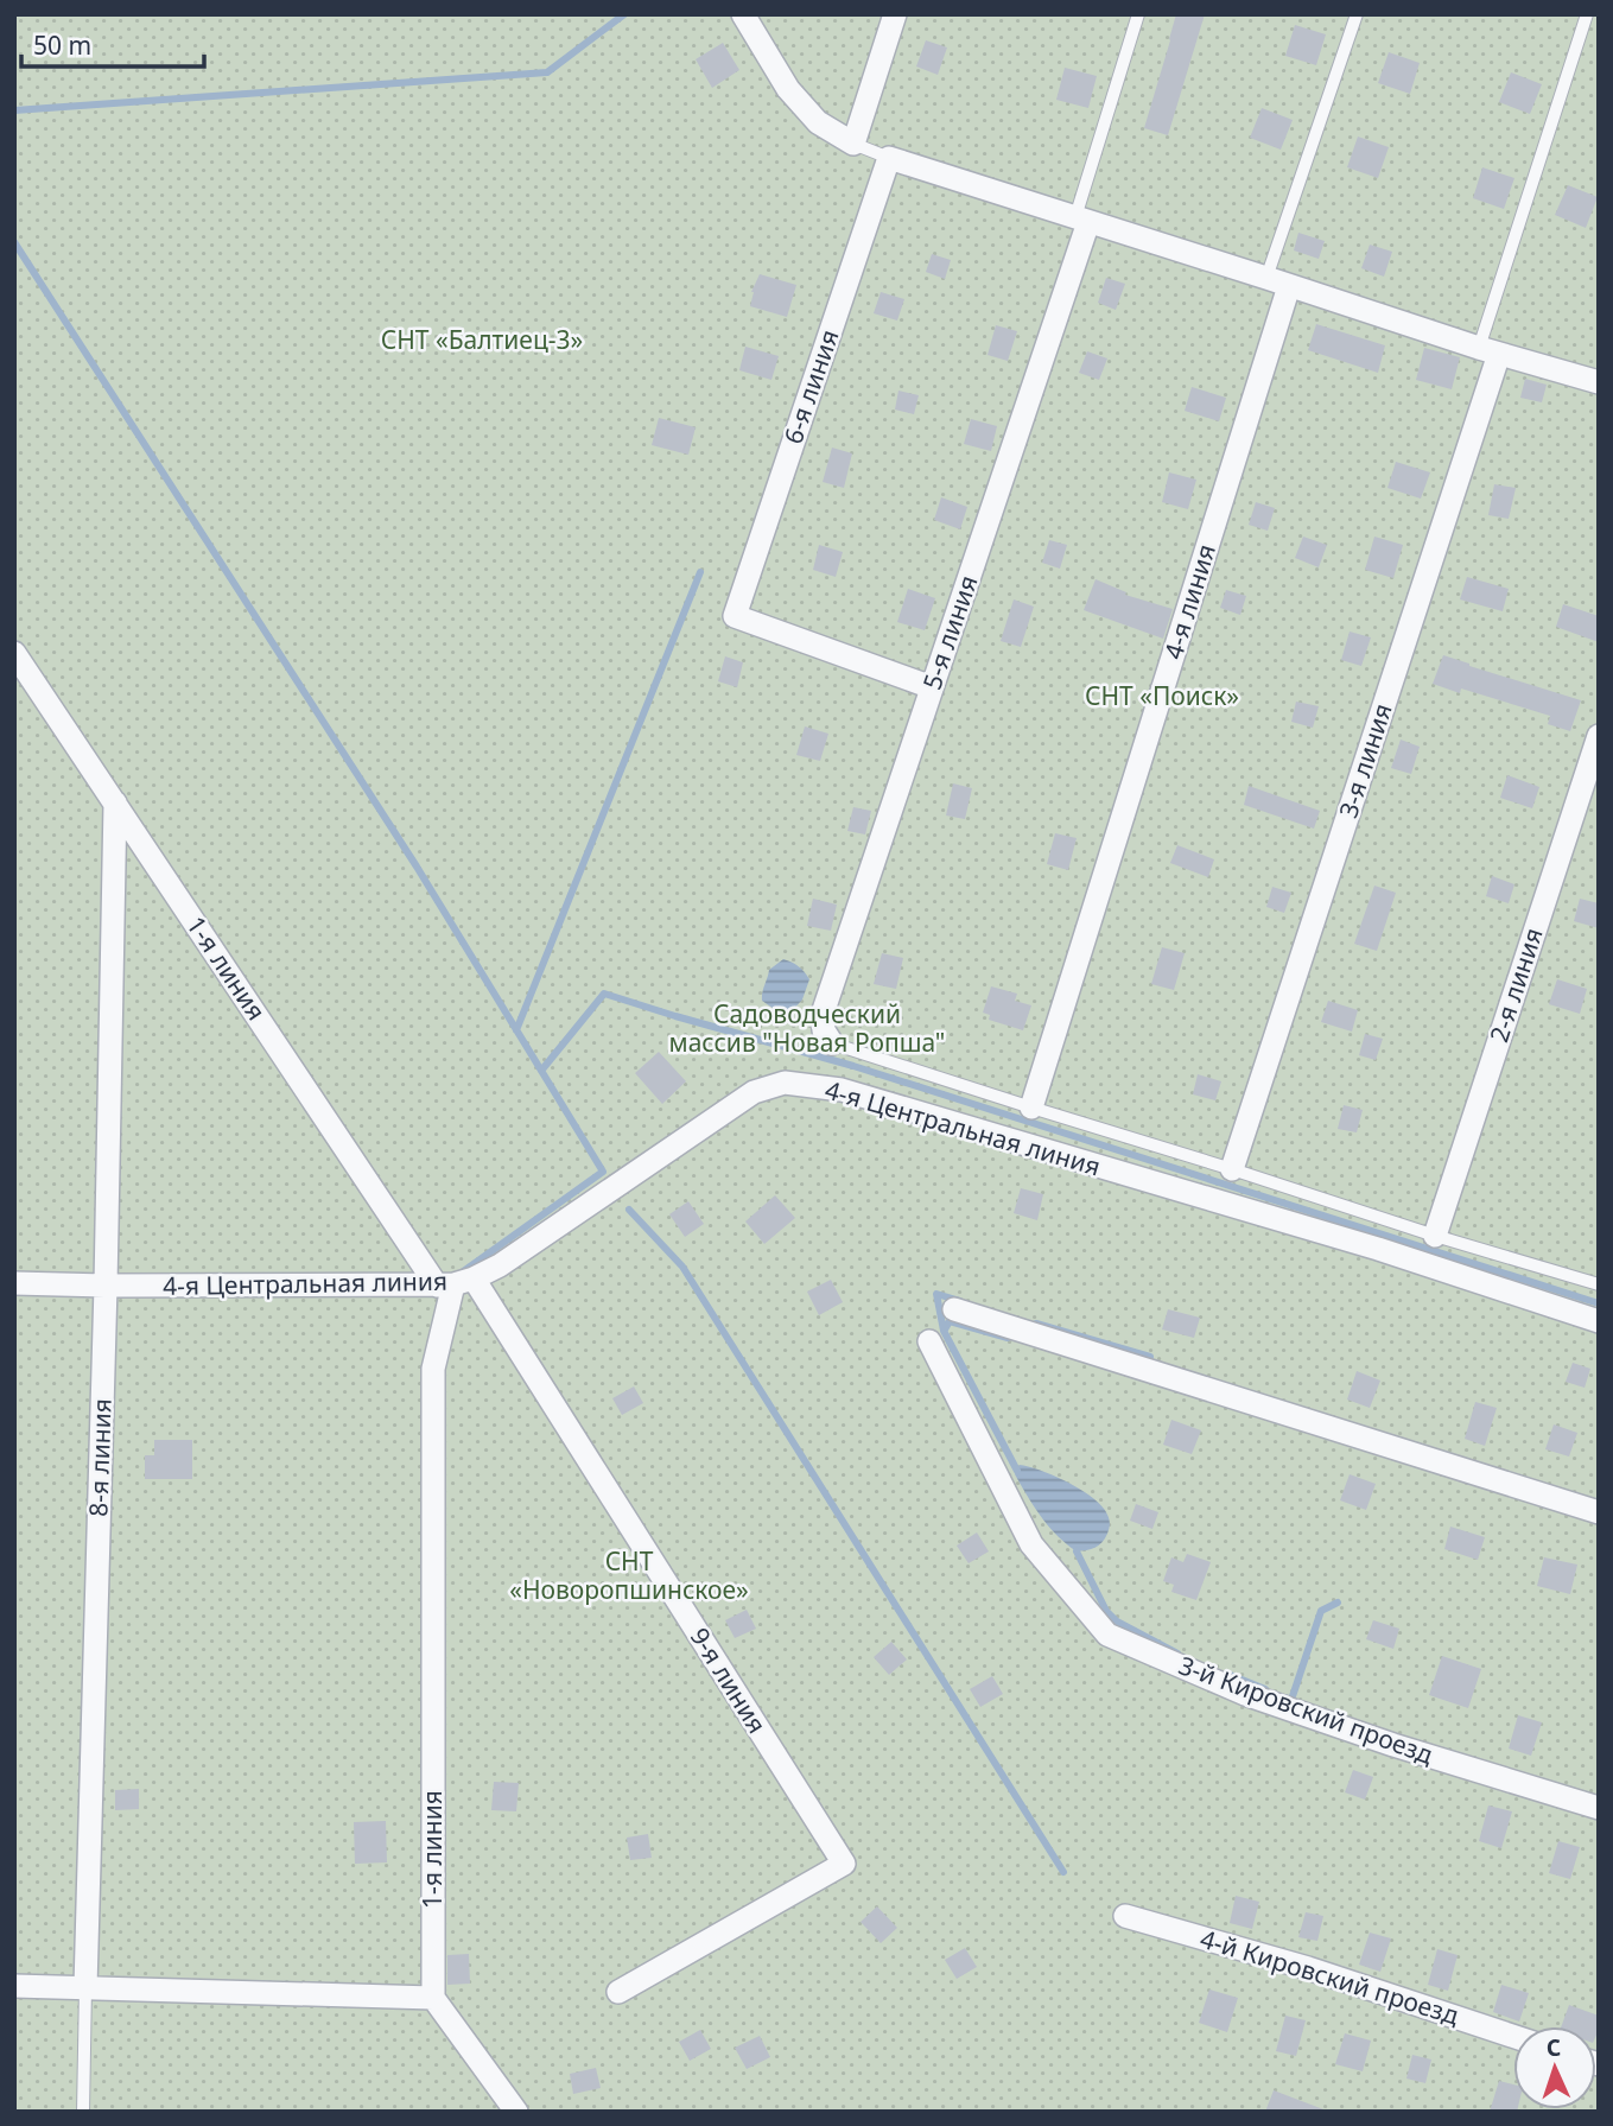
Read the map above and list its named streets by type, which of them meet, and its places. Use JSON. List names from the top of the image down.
{
  "streets": {
    "street": [
      "6-я линия",
      "4-я линия",
      "5-я линия",
      "3-я линия",
      "1-я линия",
      "2-я линия",
      "4-я Центральная линия",
      "8-я линия",
      "9-я линия",
      "3-й Кировский проезд",
      "4-й Кировский проезд"
    ]
  },
  "crossings": [
    ["6-я линия", "5-я линия"],
    ["1-я линия", "4-я Центральная линия"],
    ["1-я линия", "8-я линия"],
    ["1-я линия", "9-я линия"],
    ["4-я Центральная линия", "8-я линия"],
    ["4-я Центральная линия", "9-я линия"]
  ],
  "parks": [
    "СНТ «Балтиец-3»",
    "СНТ «Поиск»",
    "Садоводческий массив \"Новая Ропша\"",
    "СНТ «Новоропшинское»"
  ],
  "scale_bar": "50 m",
  "north": "top"
}
